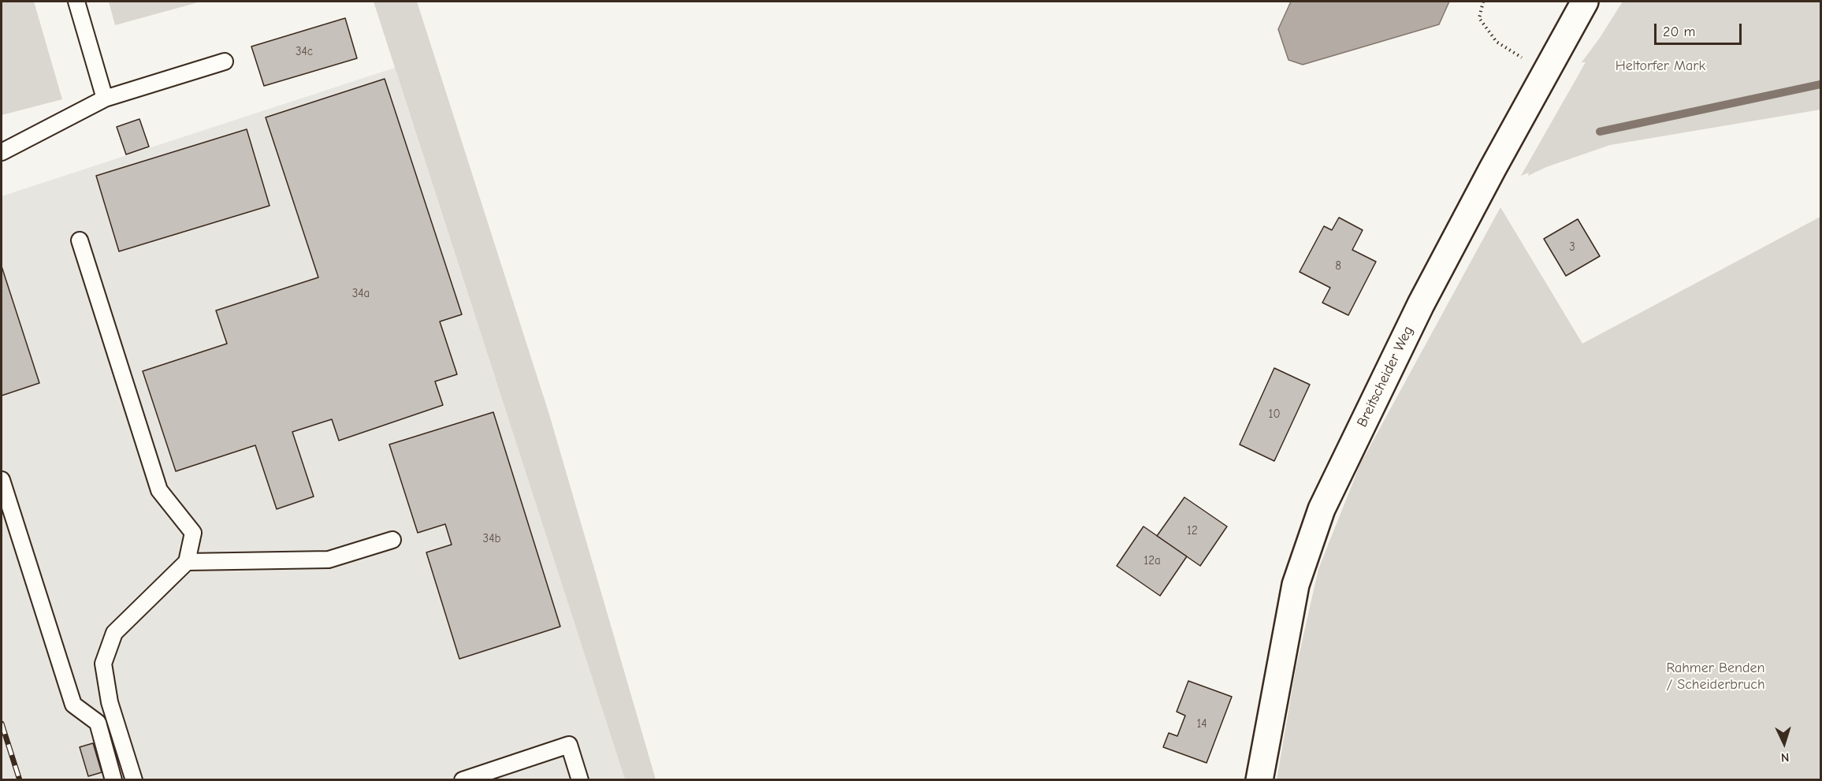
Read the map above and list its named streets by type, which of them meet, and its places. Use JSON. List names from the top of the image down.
{
  "streets": {
    "main road": ["Breitscheider Weg"]
  },
  "parks": ["Heltorfer Mark", "Rahmer Benden / Scheiderbruch"],
  "house_numbers": [
    "34c",
    "3",
    "8",
    "34a",
    "10",
    "12",
    "34b",
    "12a",
    "14"
  ],
  "scale_bar": "20 m",
  "north": "bottom"
}
